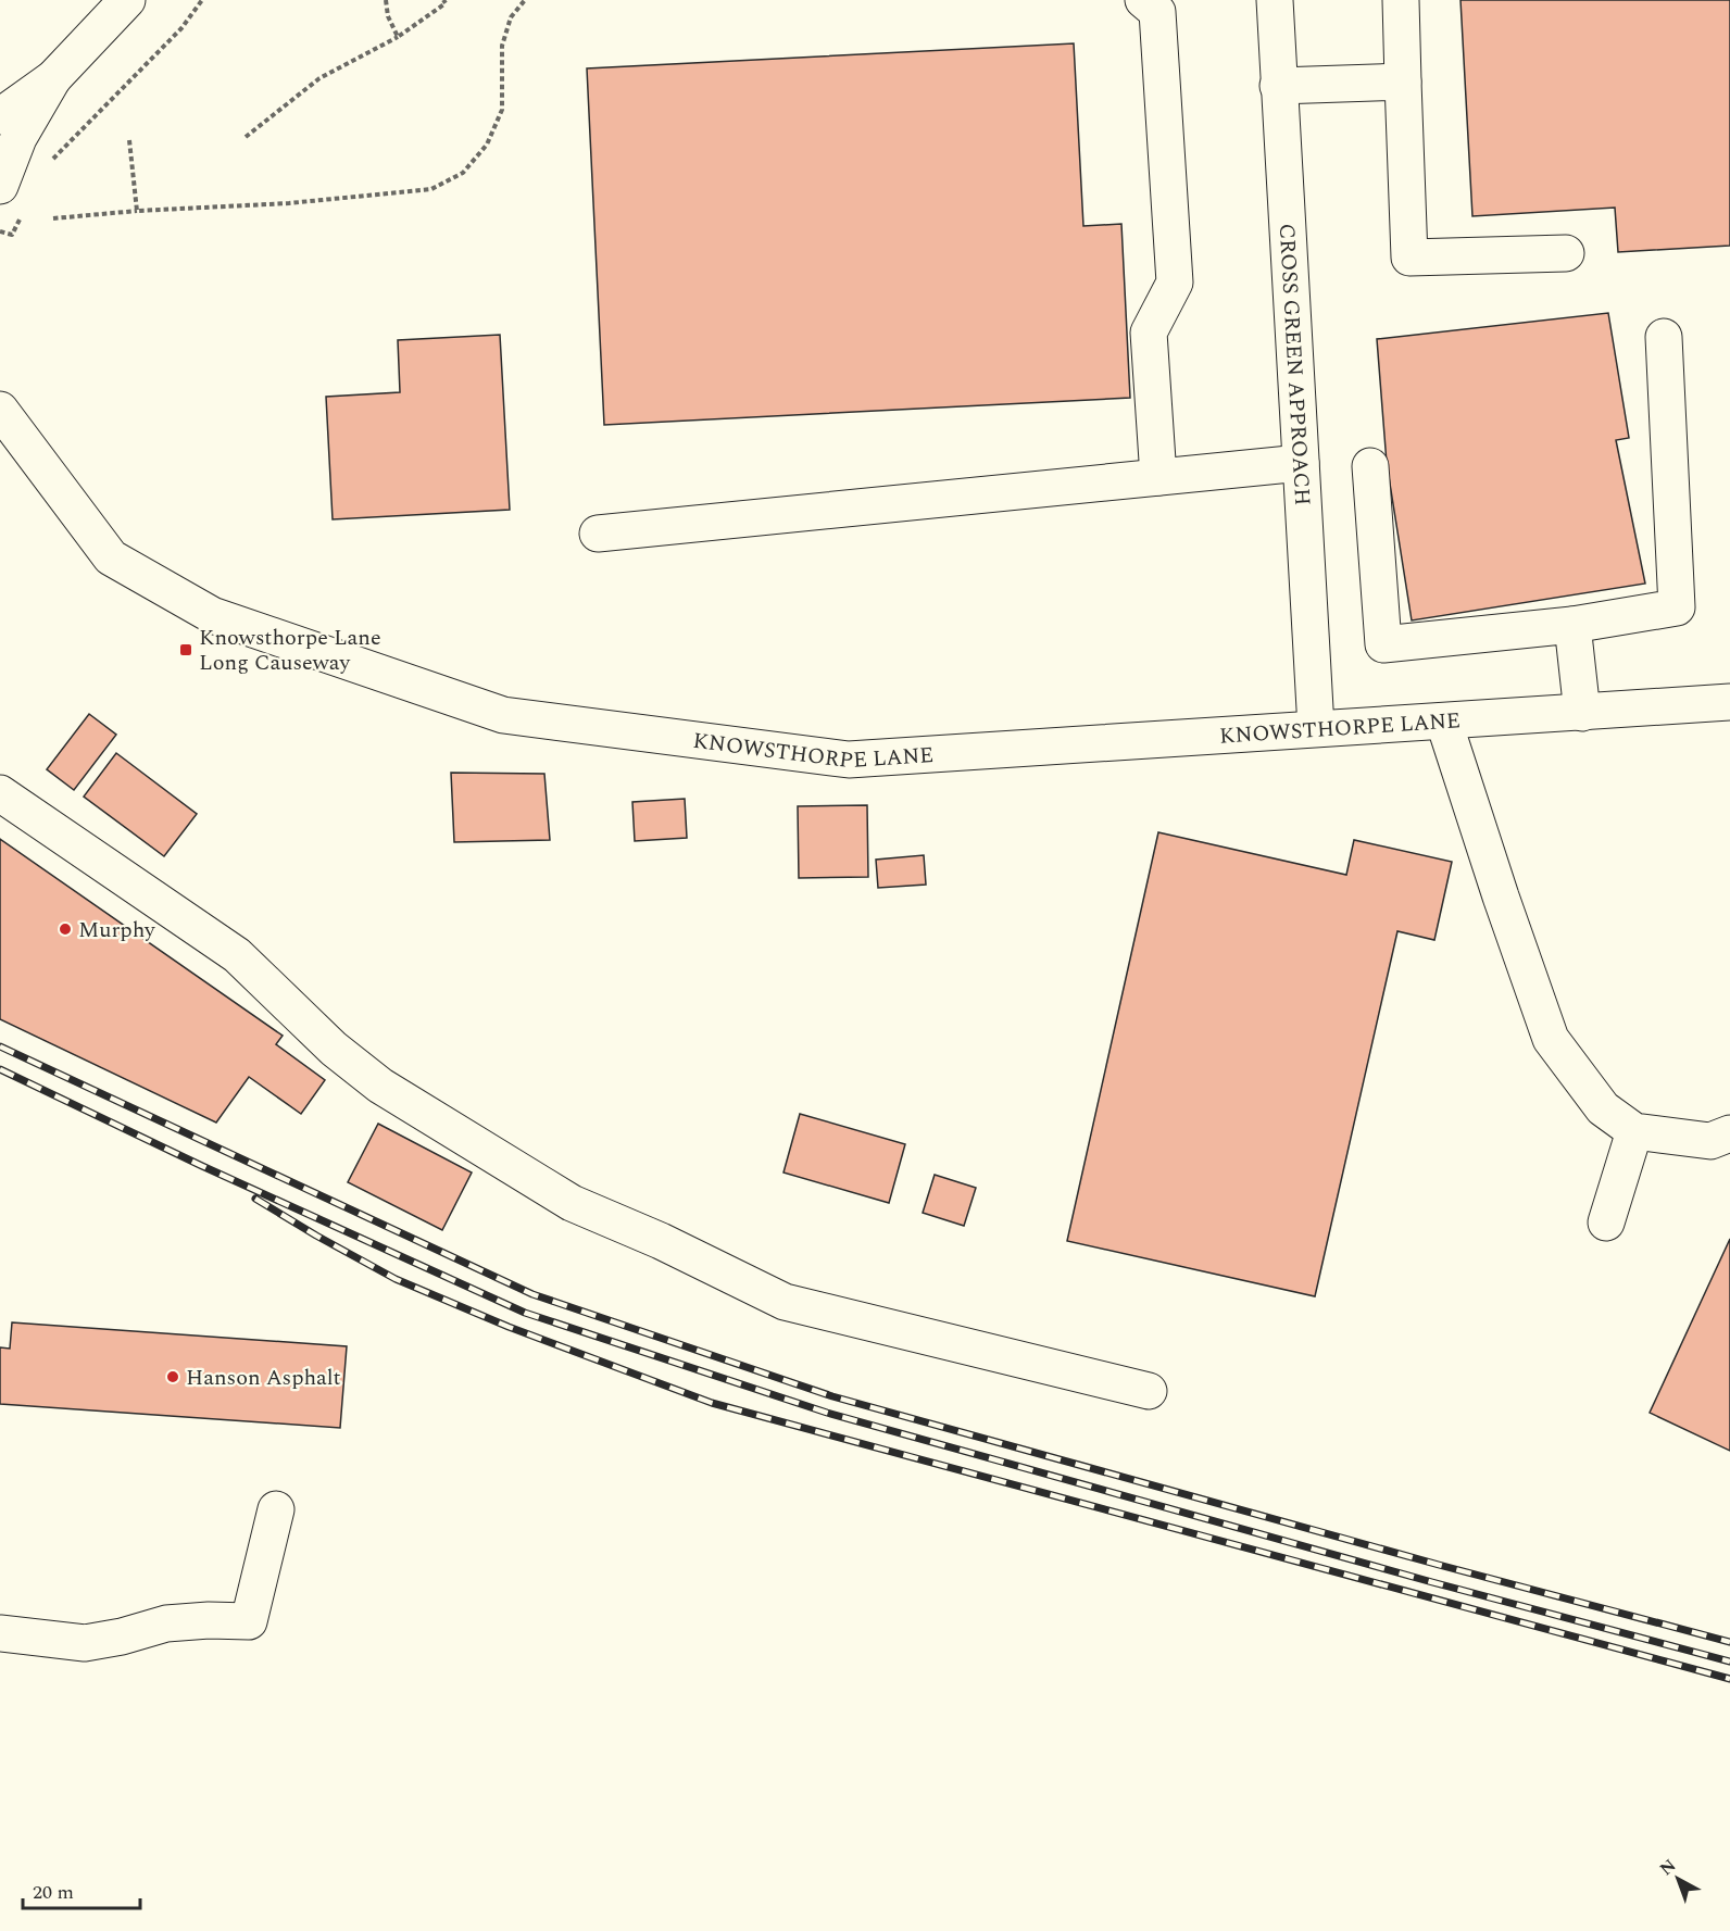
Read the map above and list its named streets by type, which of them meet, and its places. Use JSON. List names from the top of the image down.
{
  "streets": {
    "main road": ["CROSS GREEN APPROACH", "KNOWSTHORPE LANE"]
  },
  "crossings": [
    ["CROSS GREEN APPROACH", "KNOWSTHORPE LANE"]
  ],
  "places": {
    "transit": ["Knowsthorpe Lane Long Causeway"],
    "other": ["Murphy", "Hanson Asphalt"]
  },
  "scale_bar": "20 m",
  "north": "top left"
}
